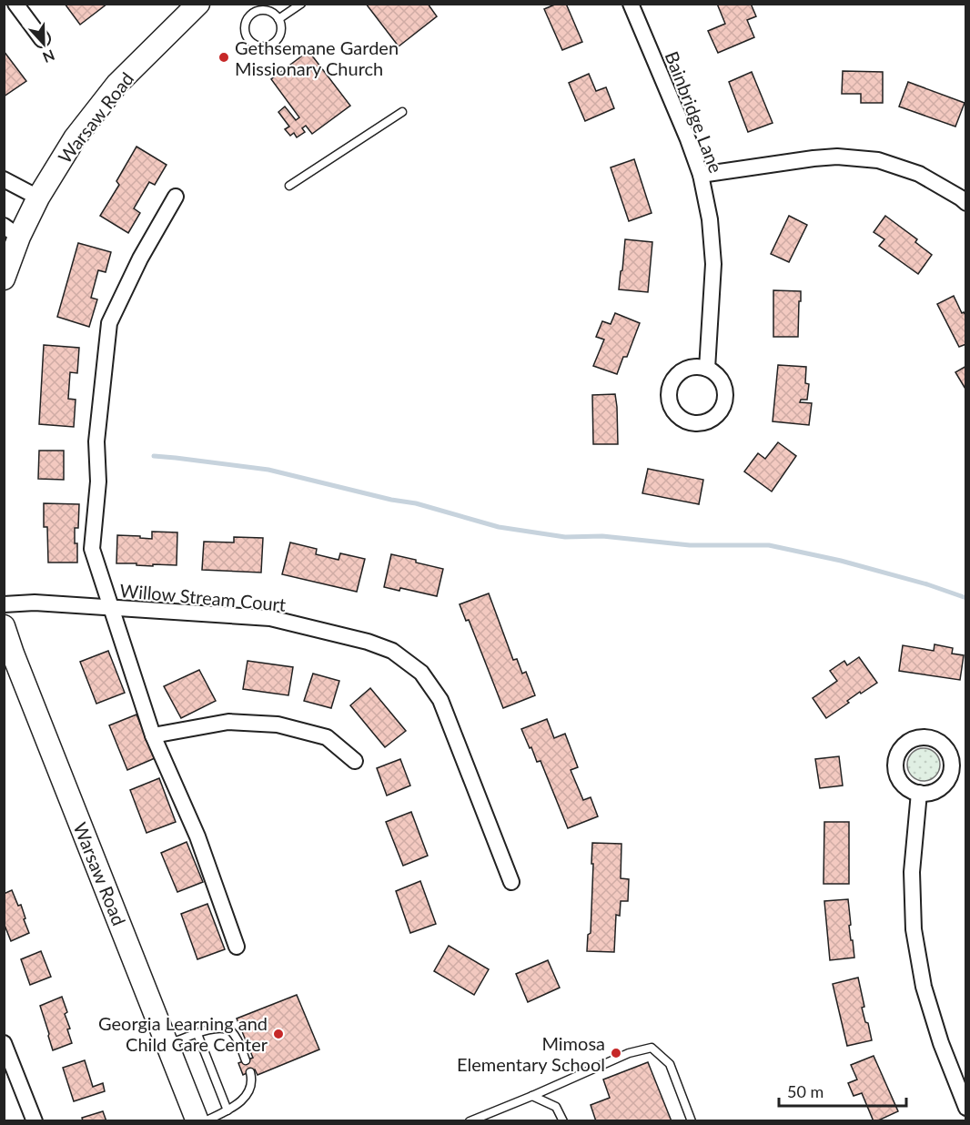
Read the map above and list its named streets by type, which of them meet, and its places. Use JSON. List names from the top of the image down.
{
  "streets": {
    "street": ["Bainbridge Lane", "Warsaw Road", "Willow Stream Court"]
  },
  "places": ["Gethsemane Garden Missionary Church", "Georgia Learning and Child Care Center", "Mimosa Elementary School"],
  "scale_bar": "50 m",
  "north": "bottom"
}
